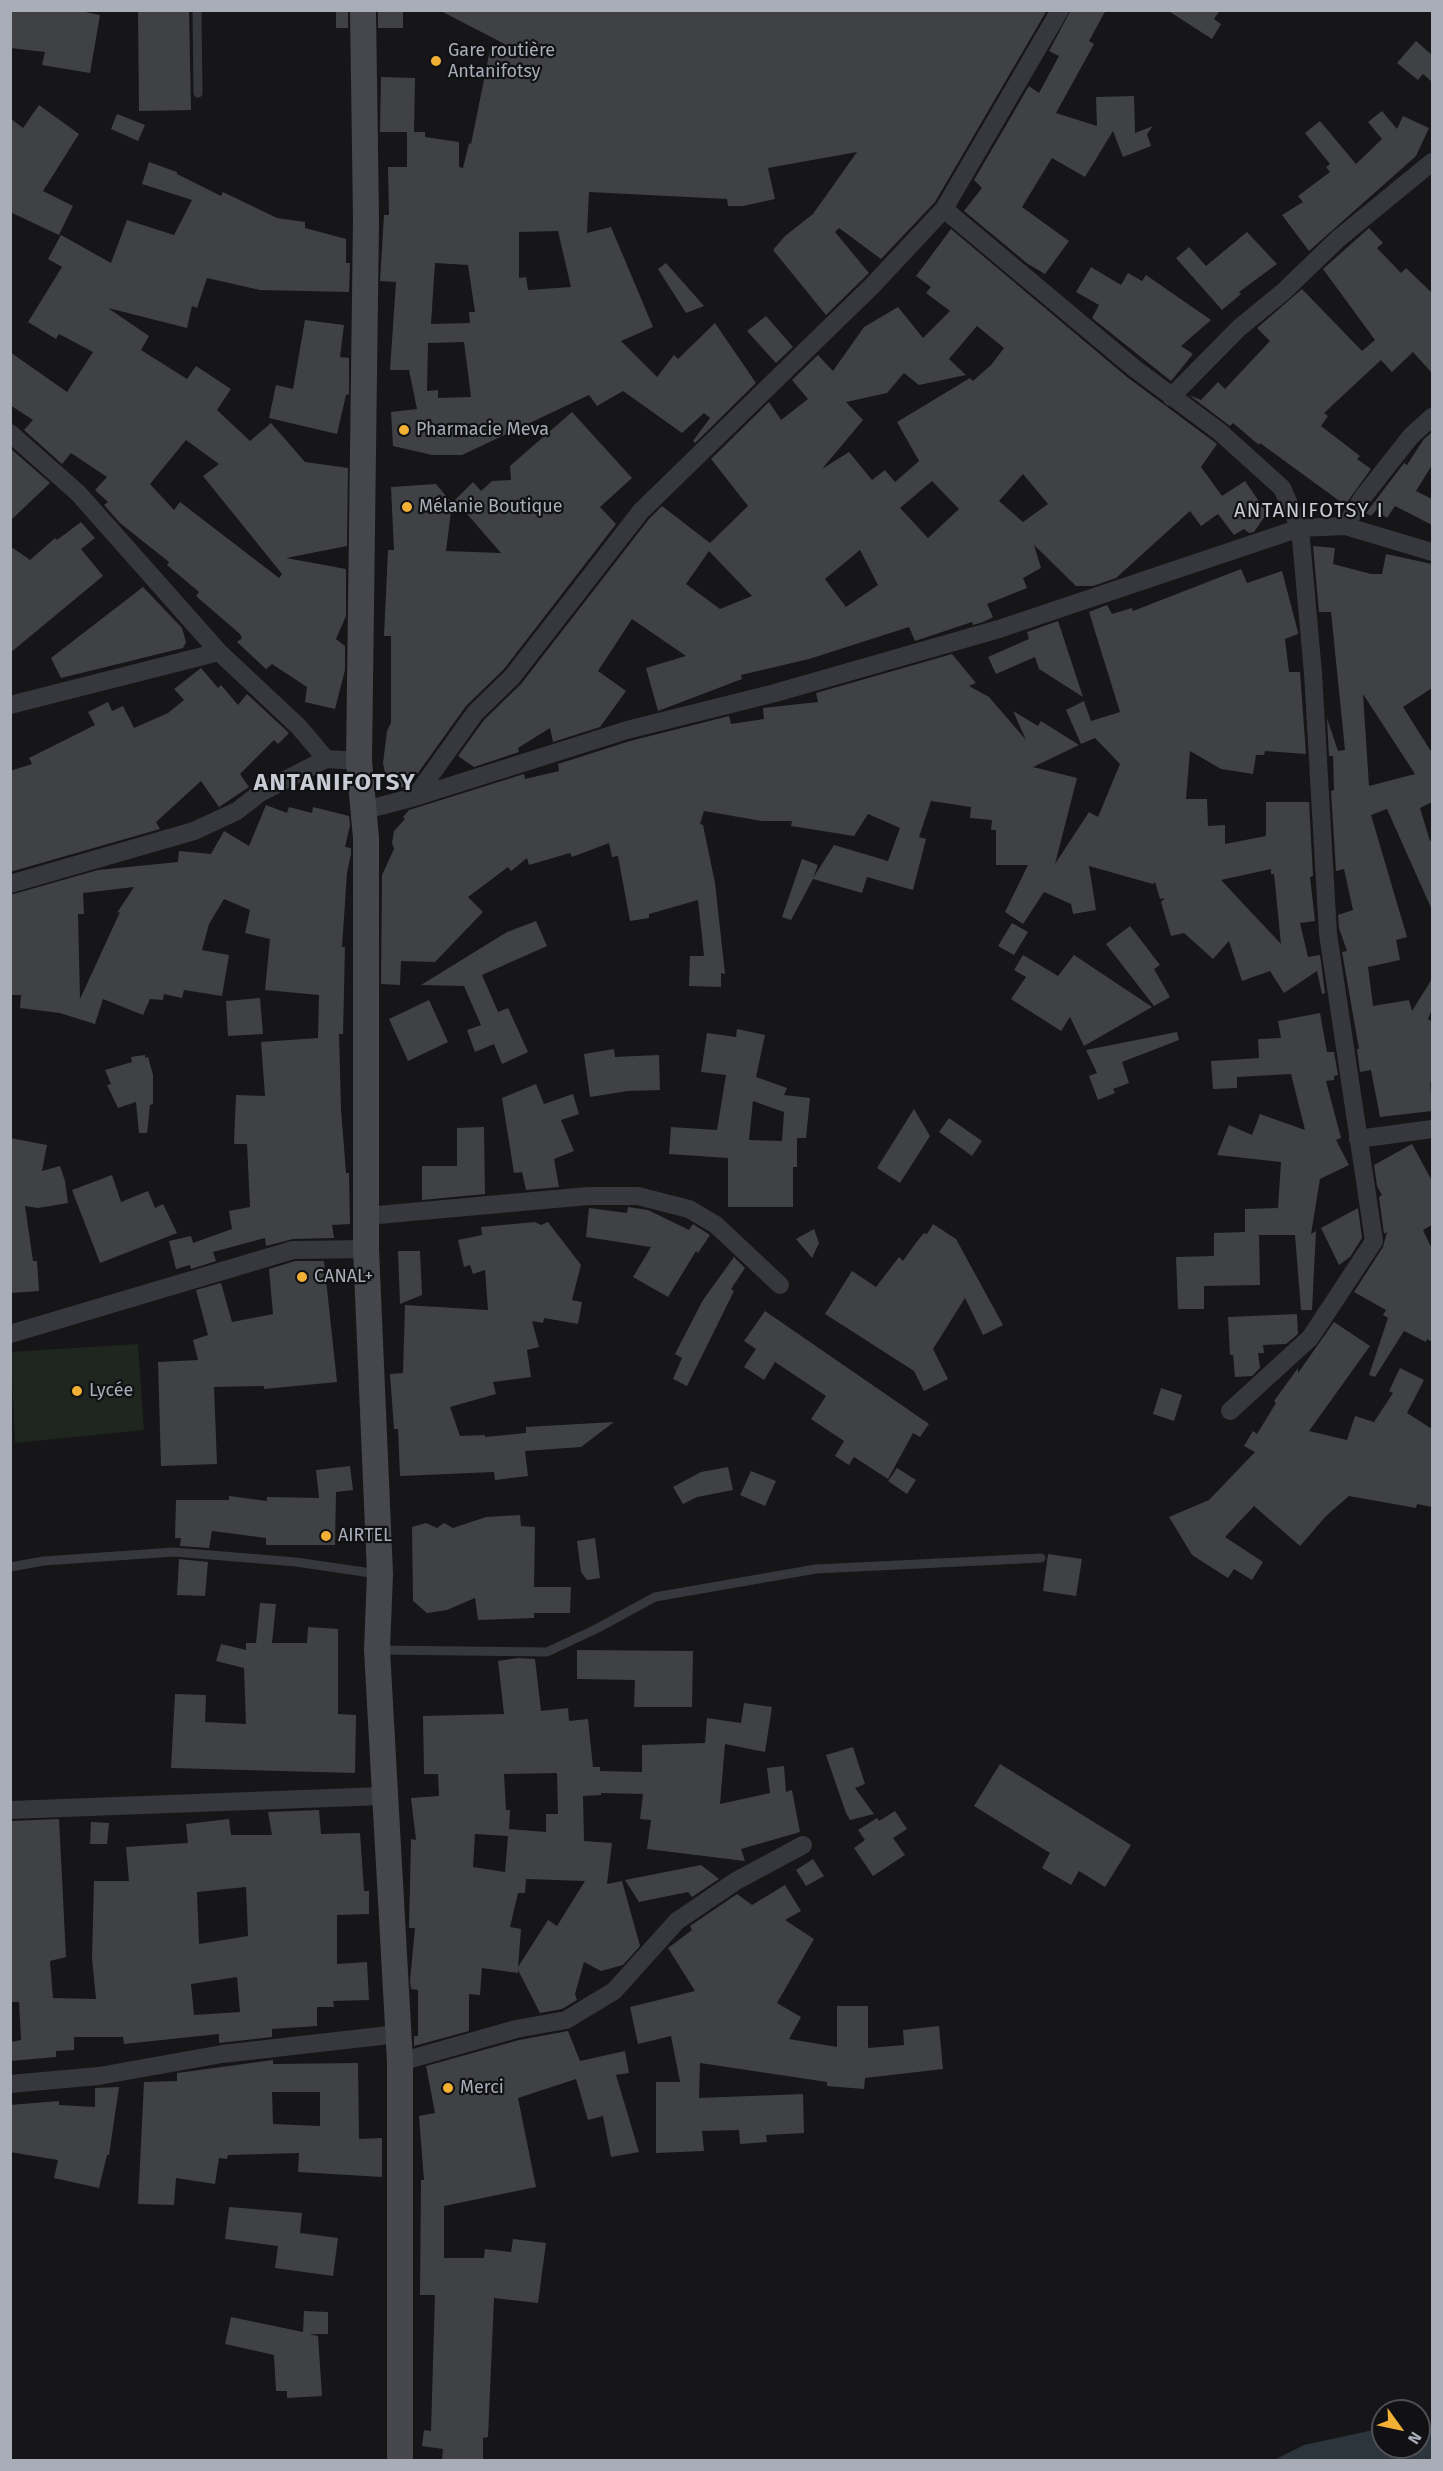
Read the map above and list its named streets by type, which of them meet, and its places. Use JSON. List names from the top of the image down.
{
  "districts": ["ANTANIFOTSY I", "ANTANIFOTSY"],
  "places": [
    "Gare routière Antanifotsy",
    "Pharmacie Meva",
    "Mélanie Boutique",
    "CANAL+",
    "Lycée",
    "AIRTEL",
    "Merci"
  ],
  "north": "bottom right"
}
